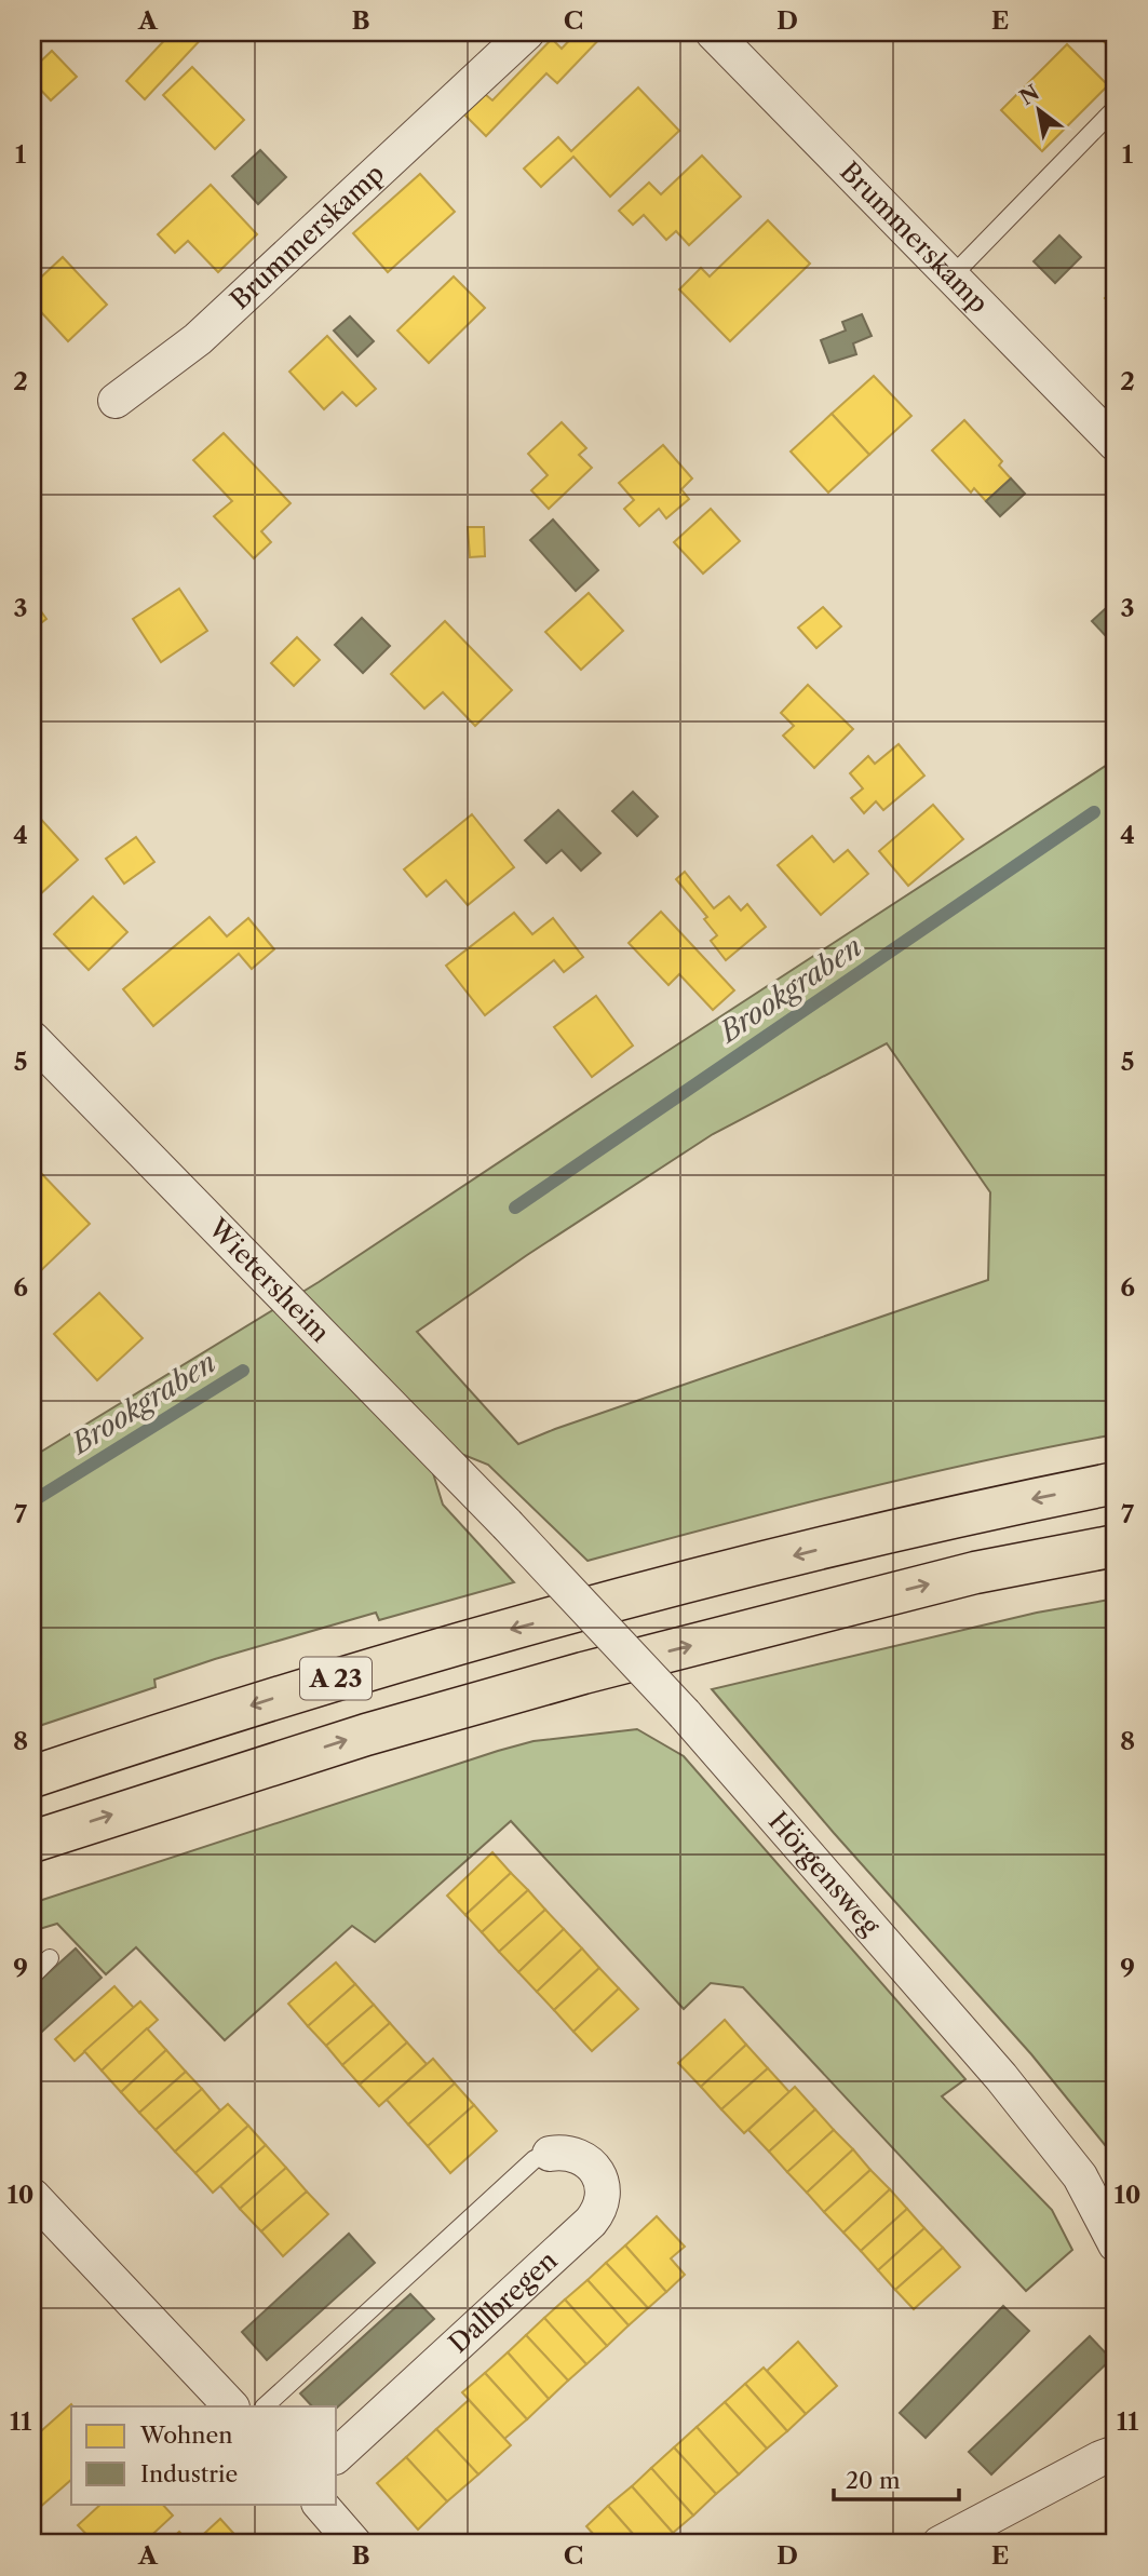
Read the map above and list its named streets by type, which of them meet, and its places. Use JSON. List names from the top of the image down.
{
  "streets": {
    "highway": ["A 23"],
    "street": [
      "Brummerskamp",
      "Wietersheim",
      "Hörgensweg",
      "Dallbregen"
    ]
  },
  "crossings": [
    ["Wietersheim", "Hörgensweg"]
  ],
  "water": ["Brookgraben"],
  "legend": ["Wohnen", "Industrie"],
  "scale_bar": "20 m",
  "north": "top left",
  "grid": {
    "columns": [
      "A",
      "B",
      "C",
      "D",
      "E"
    ],
    "rows": [
      "1",
      "2",
      "3",
      "4",
      "5",
      "6",
      "7",
      "8",
      "9",
      "10",
      "11"
    ]
  }
}
